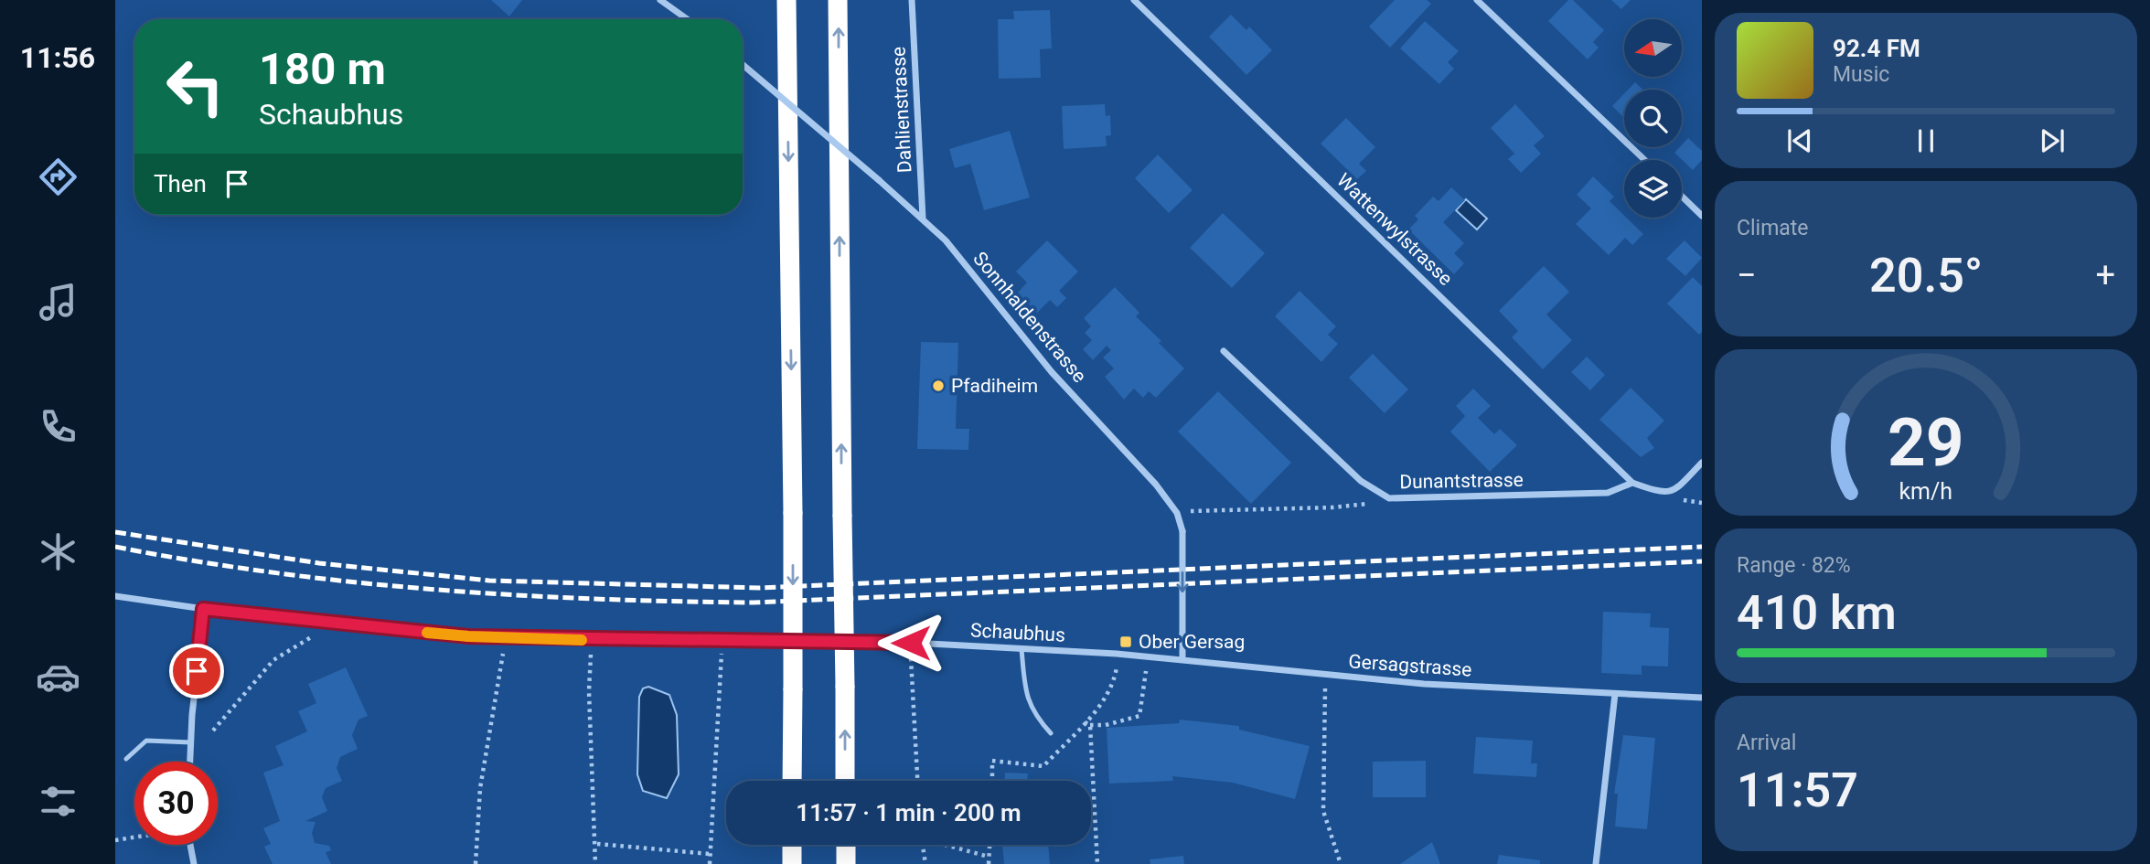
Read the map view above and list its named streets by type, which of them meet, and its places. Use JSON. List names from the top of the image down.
{
  "streets": {
    "street": [
      "Dahlienstrasse",
      "Wattenwylstrasse",
      "Sonnhaldenstrasse",
      "Dunantstrasse",
      "Schaubhus",
      "Gersagstrasse"
    ]
  },
  "crossings": [
    ["Dahlienstrasse", "Sonnhaldenstrasse"],
    ["Wattenwylstrasse", "Dunantstrasse"],
    ["Sonnhaldenstrasse", "Gersagstrasse"],
    ["Schaubhus", "Gersagstrasse"]
  ],
  "places": {
    "other": ["Pfadiheim"],
    "transit": ["Ober Gersag"]
  },
  "north": "left",
  "page": {
    "tabs": "11:56",
    "turn": ["180 m", "Schaubhus"],
    "song": ["92.4 FM", "Music"],
    "then": "Then",
    "tile": [
      "Climate",
      ["Range · 82%", "410 km"],
      ["Arrival", "11:57"]
    ],
    "heat": ["−", "20.5°", "+"],
    "limit": "30",
    "trip": "11:57 · 1 min · 200 m",
    "gauge": ["29", "km/h"]
  }
}
